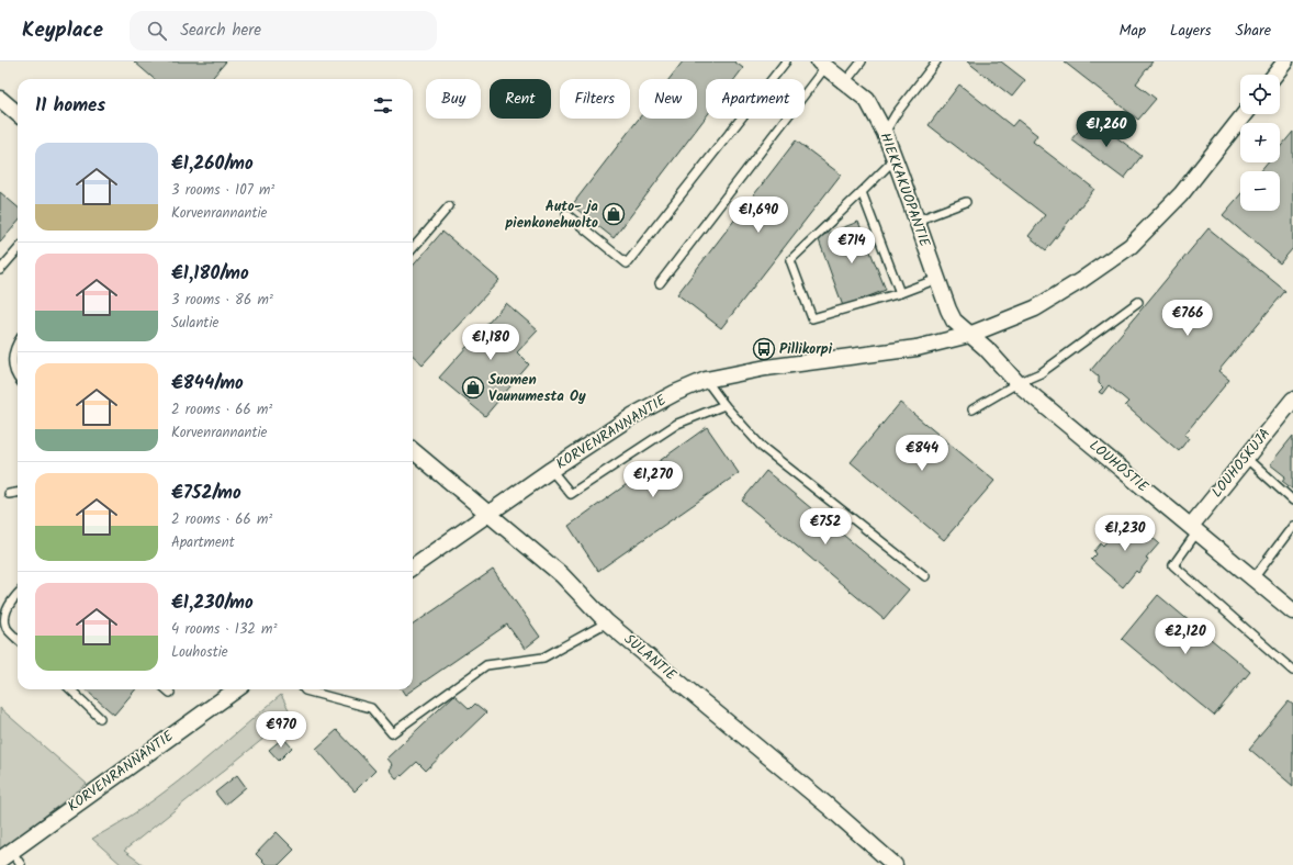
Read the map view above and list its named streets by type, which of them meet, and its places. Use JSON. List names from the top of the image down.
{
  "streets": {
    "street": [
      "HIEKKAKUOPANTIE",
      "KORVENRANNANTIE",
      "LOUHOSKUJA",
      "LOUHOSTIE",
      "SULANTIE"
    ]
  },
  "crossings": [
    ["HIEKKAKUOPANTIE", "KORVENRANNANTIE"],
    ["HIEKKAKUOPANTIE", "LOUHOSTIE"],
    ["KORVENRANNANTIE", "LOUHOSTIE"],
    ["KORVENRANNANTIE", "SULANTIE"],
    ["LOUHOSKUJA", "LOUHOSTIE"]
  ],
  "places": {
    "shop": ["Auto- ja pienkonehuolto", "Suomen Vaunumesta Oy"],
    "bus stop": ["Pillikorpi"]
  },
  "page": {
    "header": "Keyplace",
    "search": "Search here",
    "nav": ["Map", "Layers", "Share"],
    "map_buttons": ["+", "−"],
    "chip": [
      "Buy",
      "Rent",
      "Filters",
      "New",
      "Apartment"
    ],
    "heading": "11 homes",
    "price": [
      "€1,260",
      "€1,690",
      "€714",
      "€766",
      "€1,180",
      "€844",
      "€1,270",
      "€752",
      "€1,230",
      "€2,120",
      "€970"
    ],
    "list": [
      {
        "name": "€1,260/mo",
        "note": "3 rooms · 107 m² · Korvenrannantie"
      },
      {
        "name": "€1,180/mo",
        "note": "3 rooms · 86 m² · Sulantie"
      },
      {
        "name": "€844/mo",
        "note": "2 rooms · 66 m² · Korvenrannantie"
      },
      {
        "name": "€752/mo",
        "note": "2 rooms · 66 m² · Apartment"
      },
      {
        "name": "€1,230/mo",
        "note": "4 rooms · 132 m² · Louhostie"
      }
    ]
  }
}
